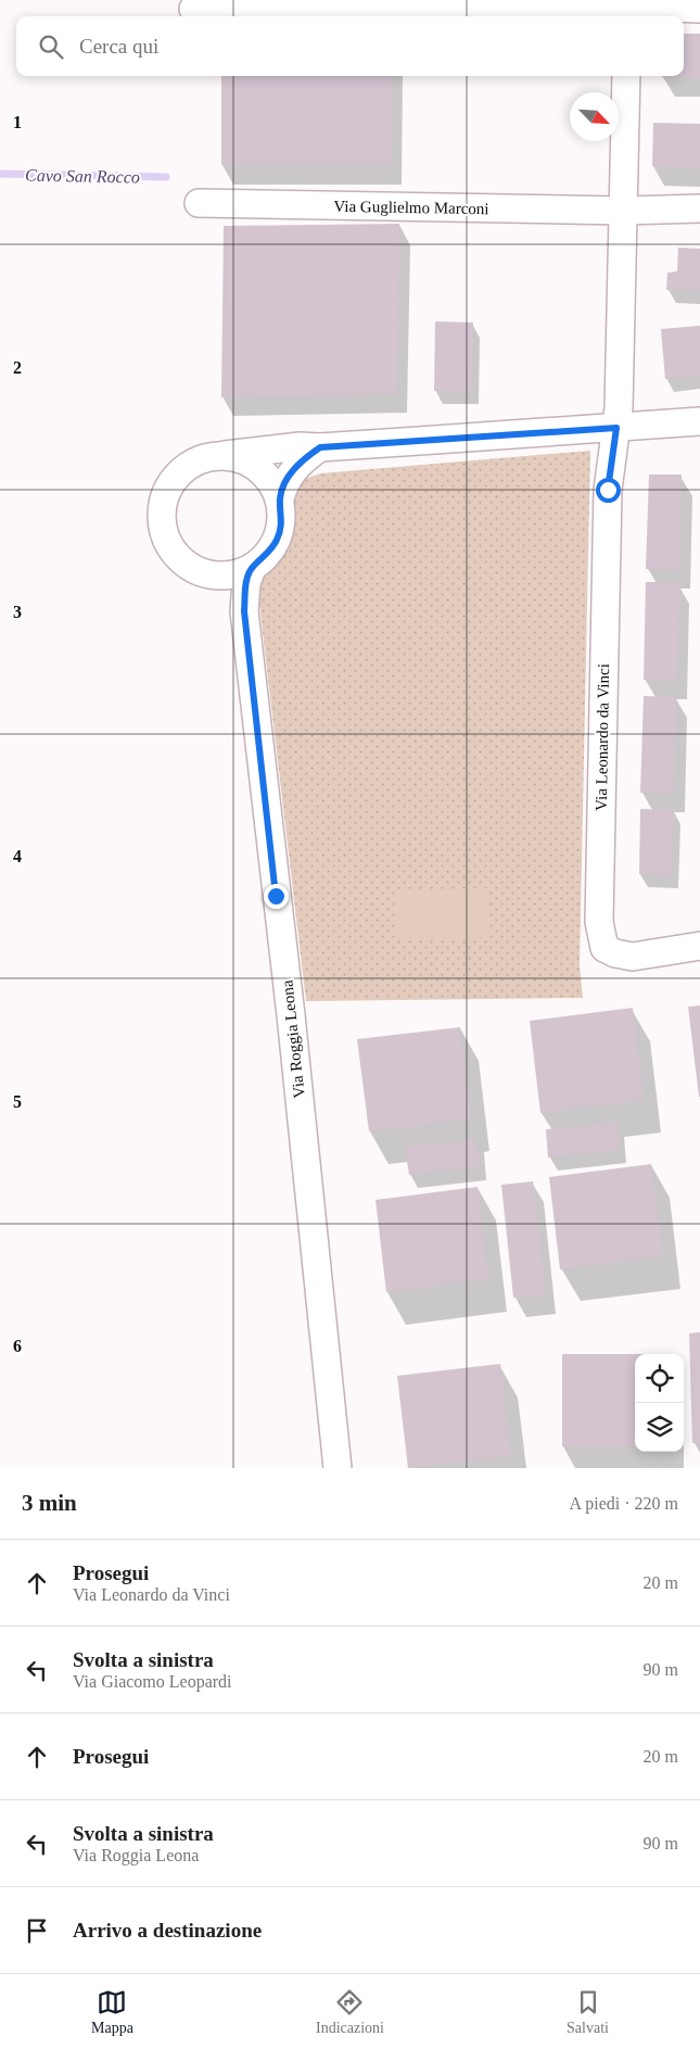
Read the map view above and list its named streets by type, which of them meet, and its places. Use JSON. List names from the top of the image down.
{
  "streets": {
    "street": ["Via Guglielmo Marconi", "Via Leonardo da Vinci", "Via Roggia Leona"]
  },
  "water": ["Cavo San Rocco"],
  "north": "bottom right",
  "page": {
    "search": "Cerca qui",
    "heading": ["3 min", "A piedi · 220 m"],
    "list": [
      ["Prosegui", "Via Leonardo da Vinci", "20 m"],
      ["Svolta a sinistra", "Via Giacomo Leopardi", "90 m"],
      ["Prosegui", "20 m"],
      ["Svolta a sinistra", "Via Roggia Leona", "90 m"],
      "Arrivo a destinazione"
    ],
    "nav": ["Mappa", "Indicazioni", "Salvati"]
  },
  "grid": {
    "rows": [
      "1",
      "2",
      "3",
      "4",
      "5",
      "6"
    ]
  }
}
